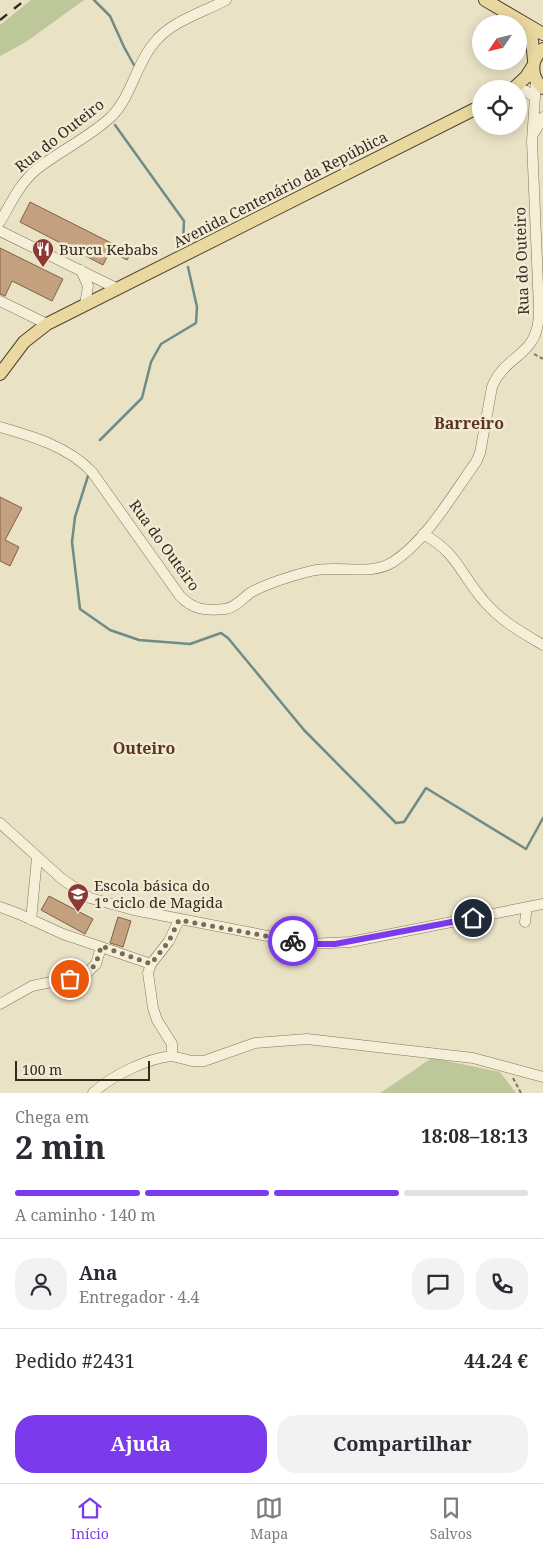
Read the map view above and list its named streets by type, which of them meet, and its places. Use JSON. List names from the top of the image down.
{
  "streets": {
    "main road": ["Rua do Outeiro", "Avenida Centenário da República"]
  },
  "districts": ["Barreiro", "Outeiro"],
  "places": {
    "restaurant": ["Burcu Kebabs"],
    "school or university": ["Escola básica do 1º ciclo de Magida"]
  },
  "scale_bar": "100 m",
  "north": "bottom left",
  "page": {
    "scale": "100 m",
    "heading": ["2 min", "Chega em", "18:08–18:13"],
    "panel": [
      "Ana",
      "Entregador · 4.4",
      "Pedido #2431",
      "44.24 €"
    ],
    "bar": "A caminho · 140 m",
    "buttons": ["Ajuda", "Compartilhar"],
    "tabs": ["Início", "Mapa", "Salvos"]
  }
}
